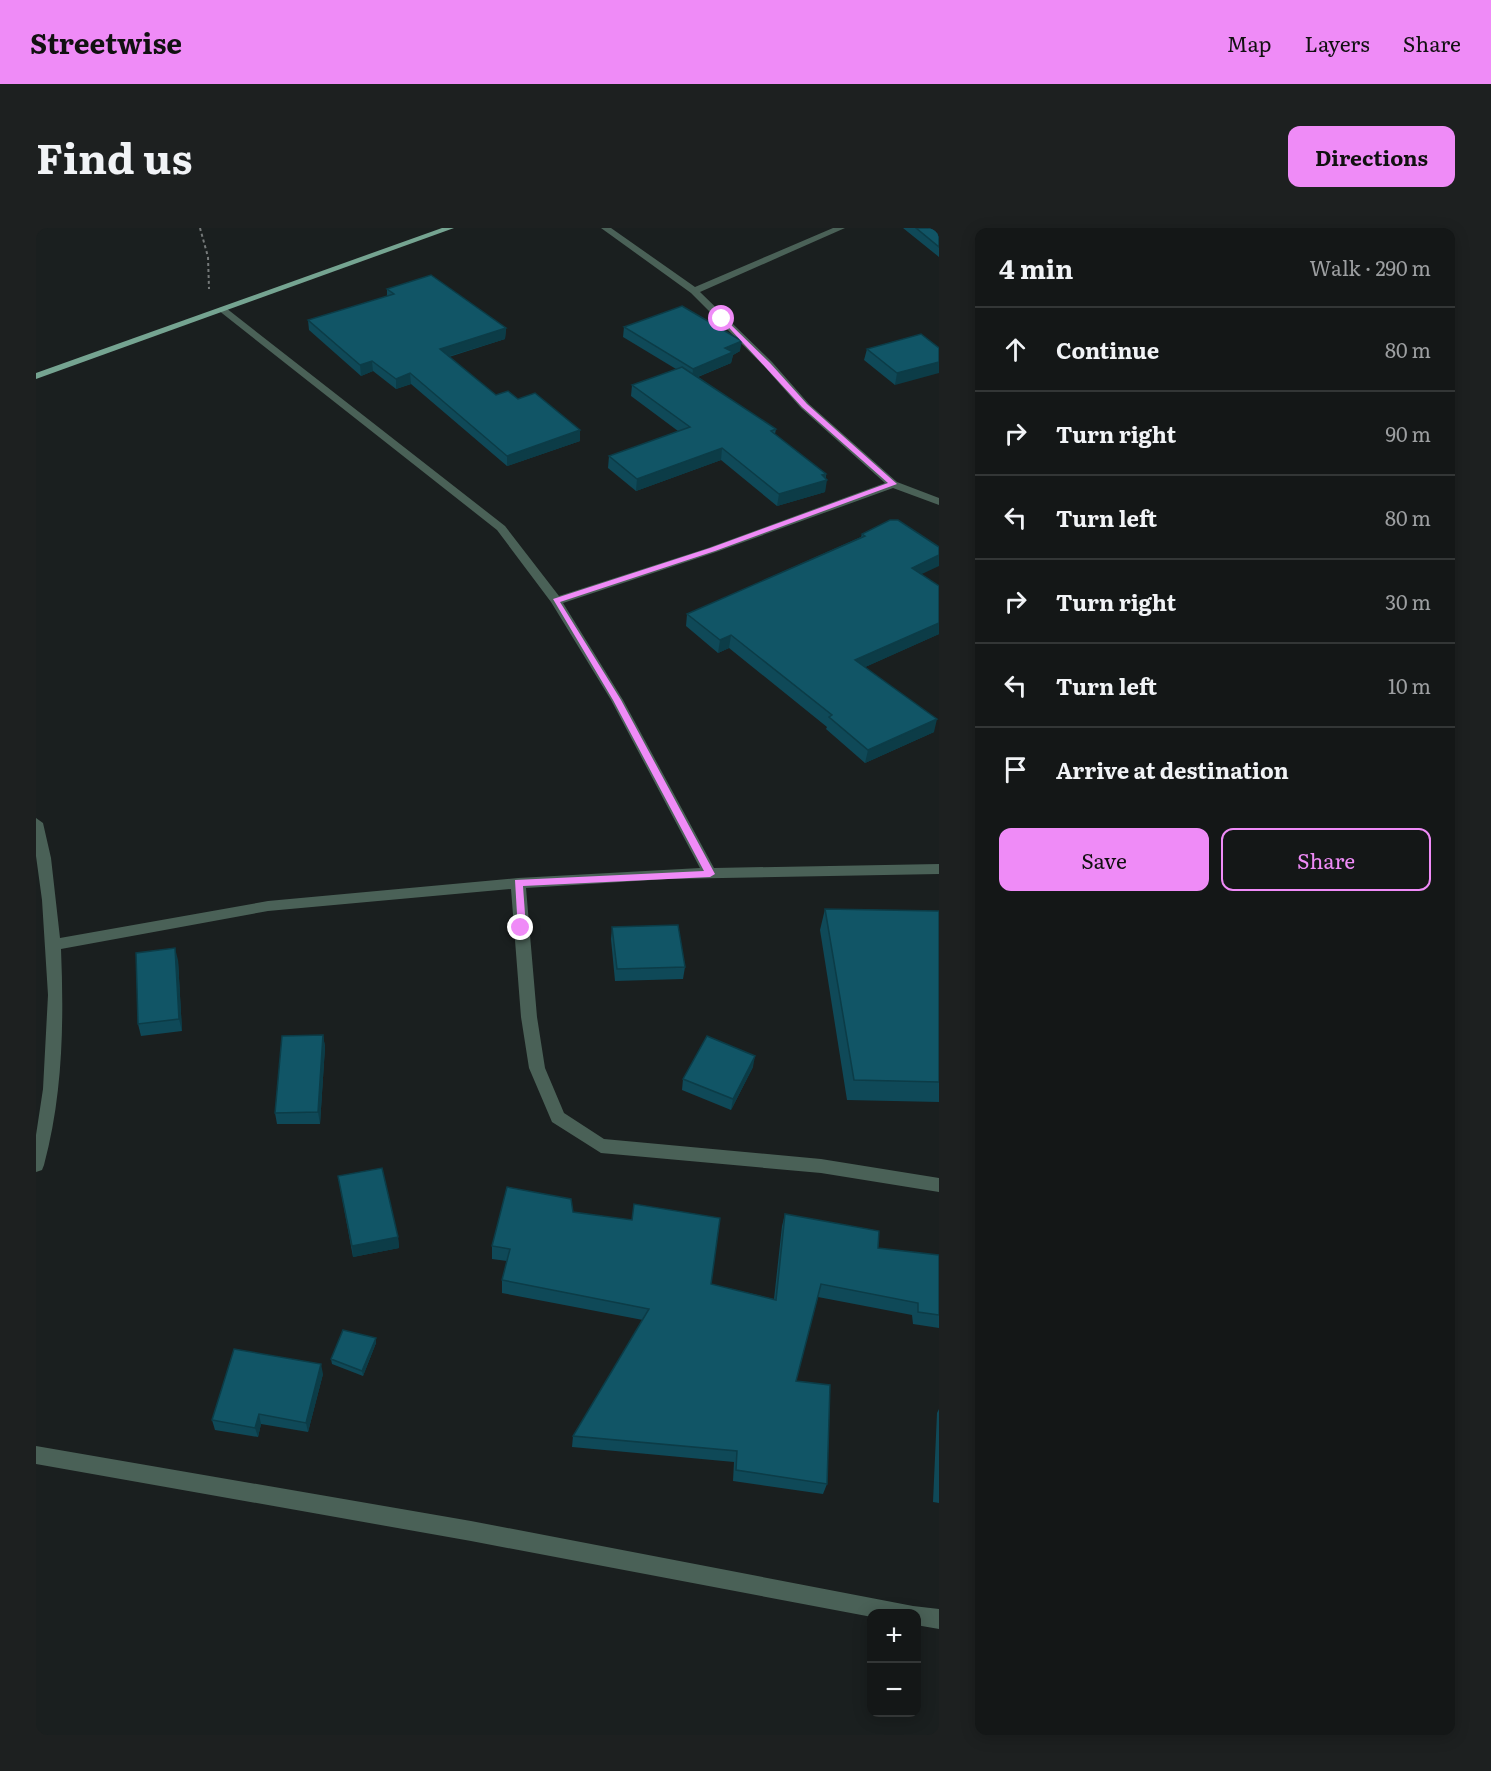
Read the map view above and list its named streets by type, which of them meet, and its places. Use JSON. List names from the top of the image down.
{
  "page": {
    "header": "Streetwise",
    "nav": ["Map", "Layers", "Share"],
    "title": "Find us",
    "buttons": [
      "Directions",
      ["Save", "Share"]
    ],
    "heading": ["4 min", "Walk · 290 m"],
    "list": [
      ["Continue", "80 m"],
      ["Turn right", "90 m"],
      ["Turn left", "80 m"],
      ["Turn right", "30 m"],
      ["Turn left", "10 m"],
      "Arrive at destination"
    ],
    "map_buttons": ["+", "−"]
  }
}
